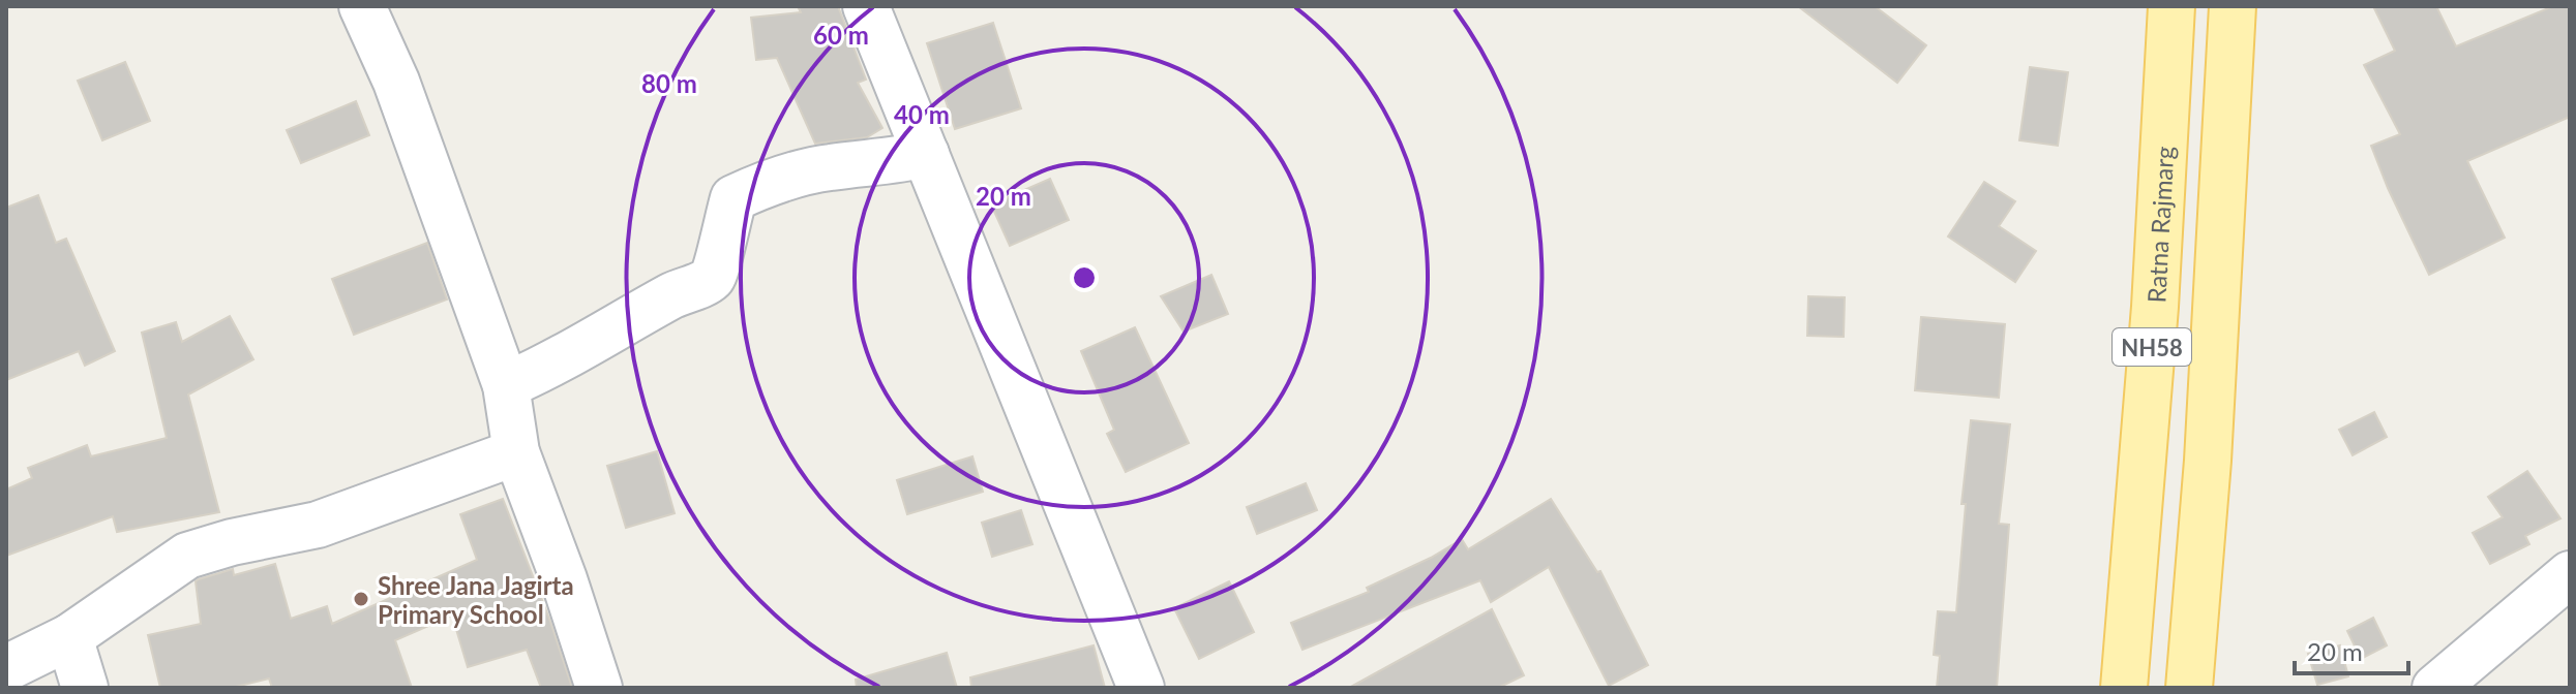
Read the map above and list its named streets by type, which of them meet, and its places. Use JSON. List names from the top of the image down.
{
  "streets": {
    "main road": ["Ratna Rajmarg", "NH58"]
  },
  "places": ["Shree Jana Jagirta Primary School"],
  "scale_bar": "20 m",
  "rings": [
    "60 m",
    "80 m",
    "40 m",
    "20 m"
  ]
}
